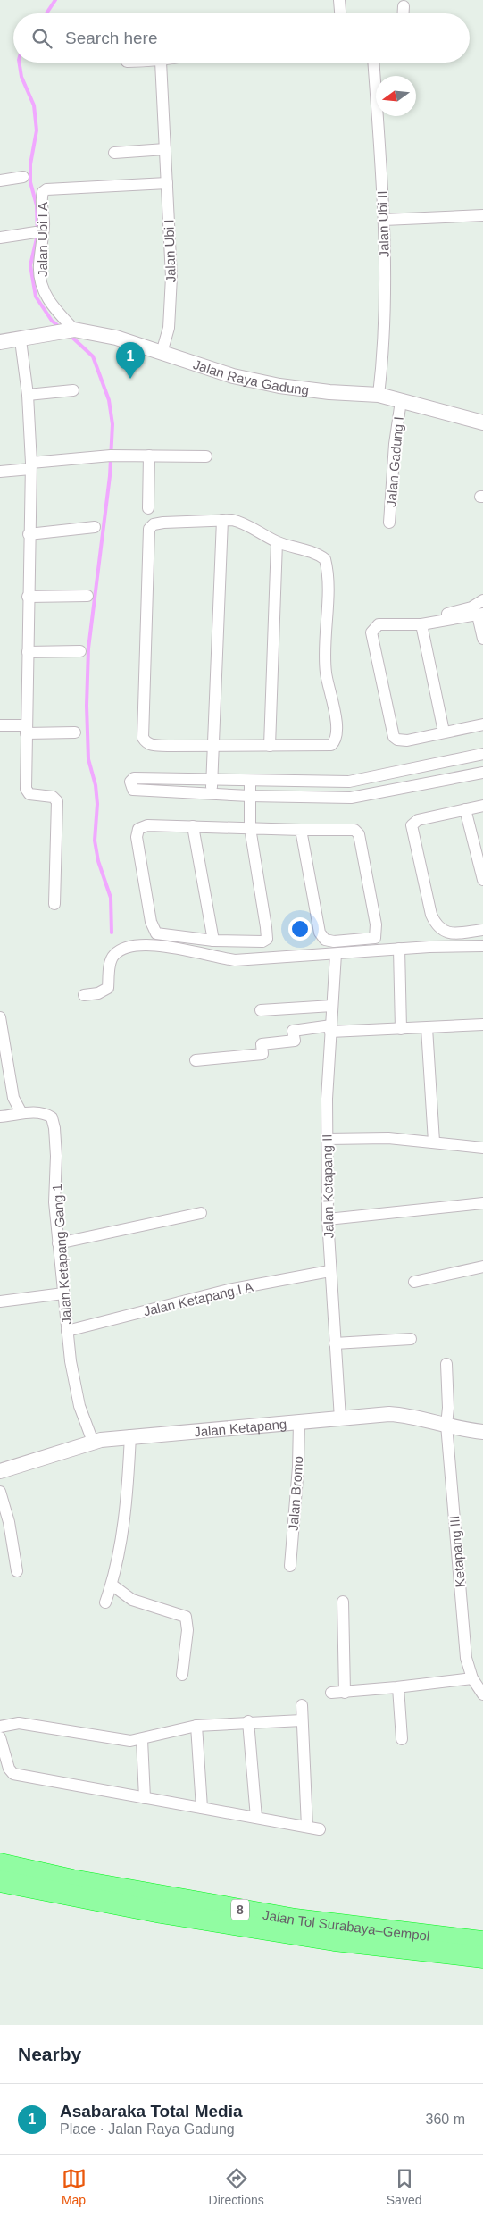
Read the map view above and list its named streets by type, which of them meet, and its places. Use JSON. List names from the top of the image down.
{
  "streets": {
    "highway": ["8", "Jalan Tol Surabaya–Gempol"],
    "street": [
      "Jalan Ubi II",
      "Jalan Ubi I A",
      "Jalan Ubi I",
      "Jalan Raya Gadung",
      "Jalan Gadung I",
      "Jalan Ketapang II",
      "Jalan Ketapang Gang 1",
      "Jalan Ketapang I A",
      "Jalan Ketapang",
      "Jalan Bromo",
      "Ketapang III"
    ]
  },
  "crossings": [
    ["Jalan Ubi II", "Jalan Raya Gadung"],
    ["Jalan Ubi I A", "Jalan Ubi I"],
    ["Jalan Ubi I A", "Jalan Raya Gadung"],
    ["Jalan Ubi I", "Jalan Raya Gadung"],
    ["Jalan Raya Gadung", "Jalan Gadung I"],
    ["Jalan Ketapang II", "Jalan Ketapang I A"],
    ["Jalan Ketapang II", "Jalan Ketapang"],
    ["Jalan Ketapang Gang 1", "Jalan Ketapang I A"],
    ["Jalan Ketapang Gang 1", "Jalan Ketapang"],
    ["Jalan Ketapang", "Jalan Bromo"],
    ["Jalan Ketapang", "Ketapang III"]
  ],
  "north": "left",
  "page": {
    "search": "Search here",
    "pins": "1",
    "heading": "Nearby",
    "list": [
      {
        "mark": "1",
        "name": "Asabaraka Total Media",
        "note": "Place · Jalan Raya Gadung",
        "value": "360 m"
      }
    ],
    "nav": ["Map", "Directions", "Saved"]
  }
}
